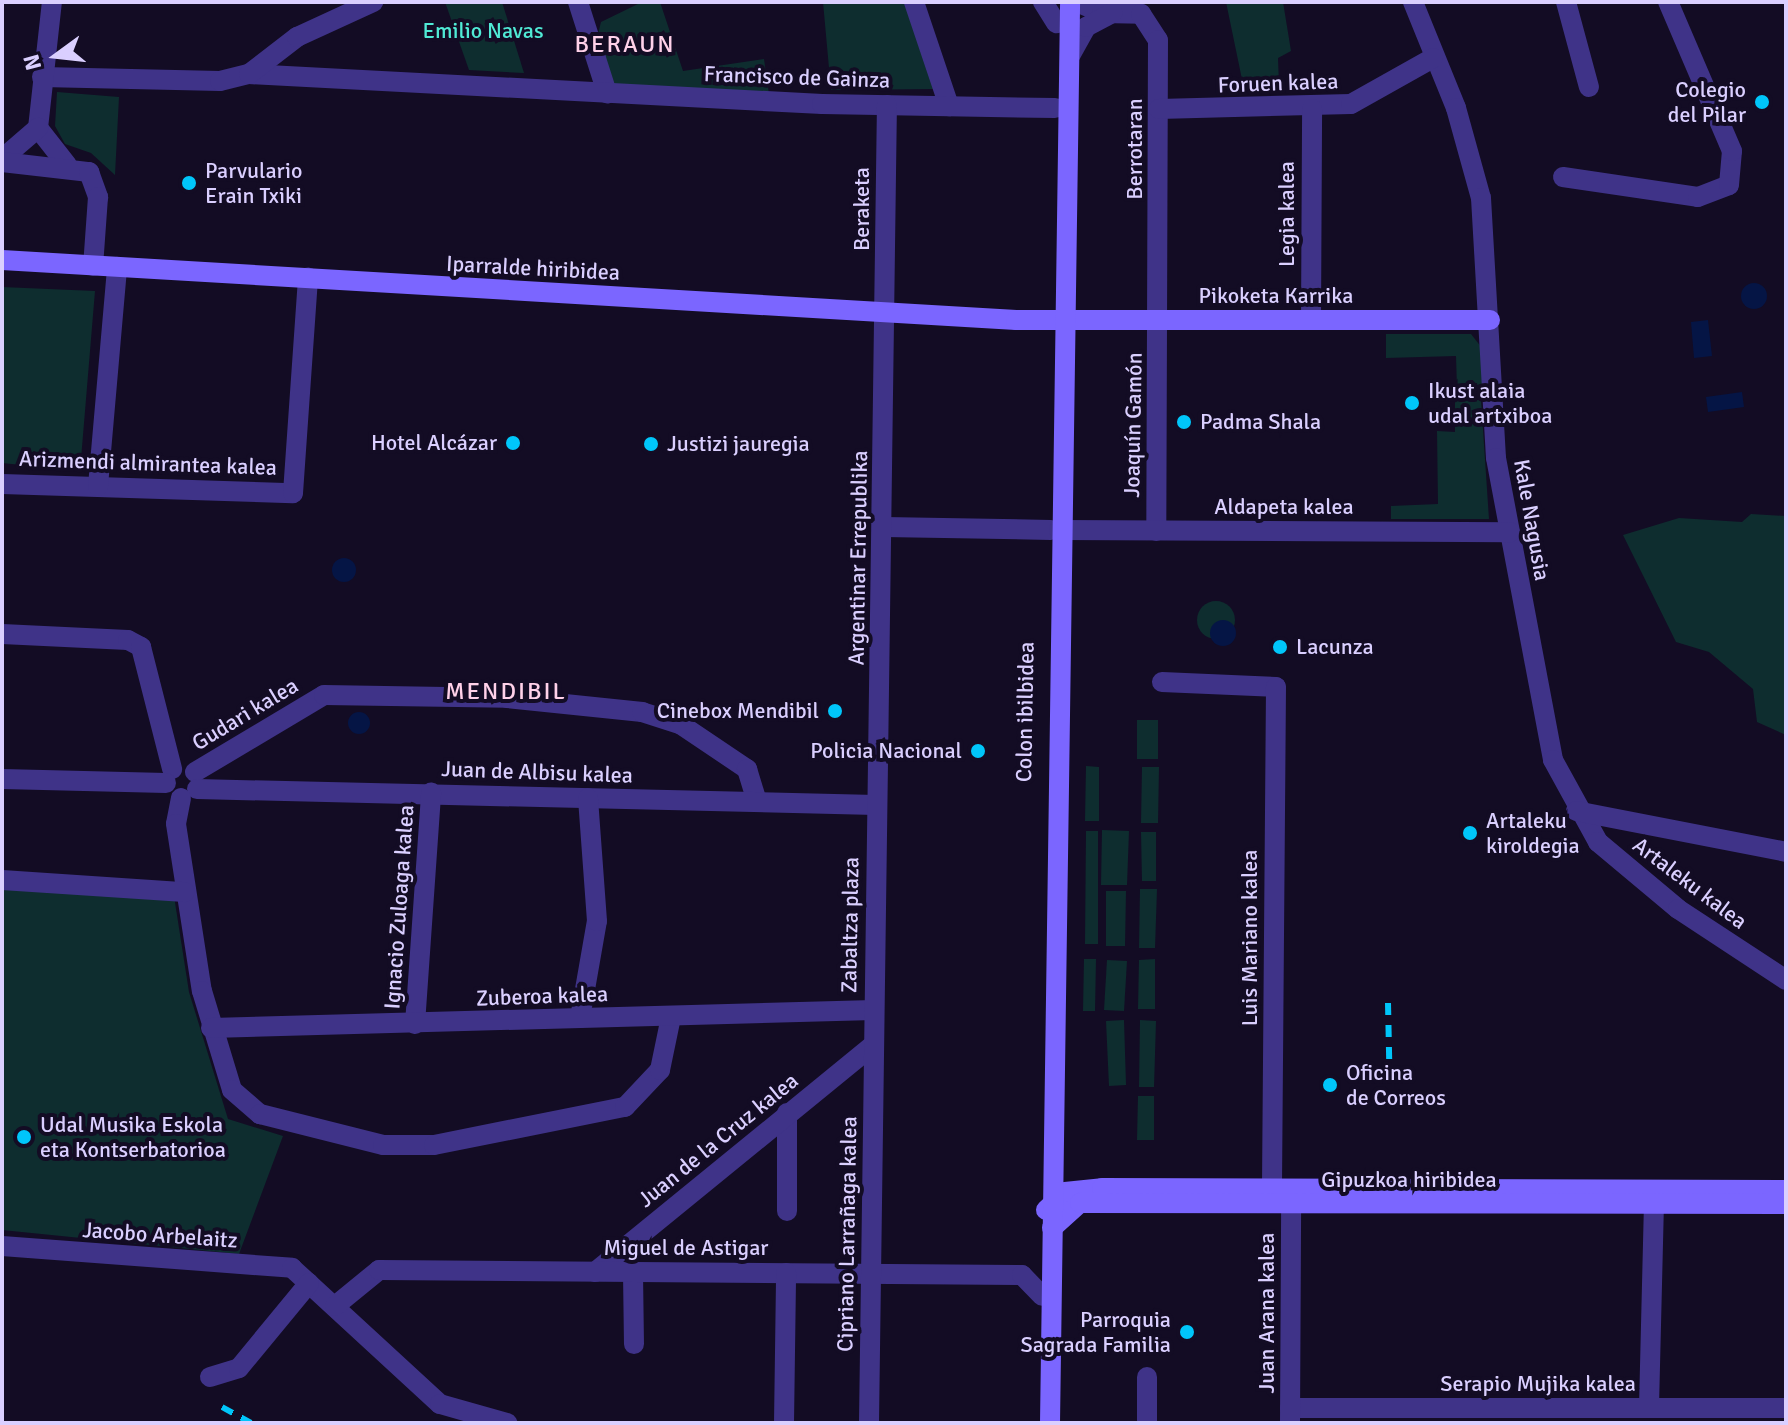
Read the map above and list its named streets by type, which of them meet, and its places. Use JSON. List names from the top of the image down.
{
  "streets": {
    "main road": [
      "Iparralde hiribidea",
      "Pikoketa Karrika",
      "Colon ibilbidea",
      "Gipuzkoa hiribidea"
    ],
    "street": [
      "Francisco de Gainza",
      "Foruen kalea",
      "Berrotaran",
      "Beraketa",
      "Legia kalea",
      "Joaquín Gamón",
      "Arizmendi almirantea kalea",
      "Aldapeta kalea",
      "Kale Nagusia",
      "Argentinar Errepublika",
      "Gudari kalea",
      "Juan de Albisu kalea",
      "Artaleku kalea",
      "Ignacio Zuloaga kalea",
      "Zabaltza plaza",
      "Luis Mariano kalea",
      "Zuberoa kalea",
      "Juan de la Cruz kalea",
      "Cipriano Larrañaga kalea",
      "Jacobo Arbelaitz",
      "Miguel de Astigar",
      "Juan Arana kalea",
      "Serapio Mujika kalea"
    ]
  },
  "crossings": [
    ["Francisco de Gainza", "Beraketa"],
    ["Francisco de Gainza", "Colon ibilbidea"],
    ["Foruen kalea", "Berrotaran"],
    ["Foruen kalea", "Legia kalea"],
    ["Foruen kalea", "Kale Nagusia"],
    ["Berrotaran", "Pikoketa Karrika"],
    ["Berrotaran", "Joaquín Gamón"],
    ["Beraketa", "Iparralde hiribidea"],
    ["Beraketa", "Argentinar Errepublika"],
    ["Legia kalea", "Pikoketa Karrika"],
    ["Iparralde hiribidea", "Pikoketa Karrika"],
    ["Iparralde hiribidea", "Arizmendi almirantea kalea"],
    ["Iparralde hiribidea", "Argentinar Errepublika"],
    ["Iparralde hiribidea", "Colon ibilbidea"],
    ["Pikoketa Karrika", "Joaquín Gamón"],
    ["Pikoketa Karrika", "Kale Nagusia"],
    ["Pikoketa Karrika", "Colon ibilbidea"],
    ["Joaquín Gamón", "Aldapeta kalea"],
    ["Aldapeta kalea", "Kale Nagusia"],
    ["Aldapeta kalea", "Argentinar Errepublika"],
    ["Aldapeta kalea", "Colon ibilbidea"],
    ["Kale Nagusia", "Artaleku kalea"],
    ["Argentinar Errepublika", "Juan de Albisu kalea"],
    ["Argentinar Errepublika", "Zabaltza plaza"],
    ["Colon ibilbidea", "Gipuzkoa hiribidea"],
    ["Colon ibilbidea", "Miguel de Astigar"],
    ["Gudari kalea", "Juan de Albisu kalea"],
    ["Juan de Albisu kalea", "Ignacio Zuloaga kalea"],
    ["Juan de Albisu kalea", "Zabaltza plaza"],
    ["Ignacio Zuloaga kalea", "Zuberoa kalea"],
    ["Zabaltza plaza", "Zuberoa kalea"],
    ["Zabaltza plaza", "Juan de la Cruz kalea"],
    ["Zabaltza plaza", "Cipriano Larrañaga kalea"],
    ["Luis Mariano kalea", "Gipuzkoa hiribidea"],
    ["Juan de la Cruz kalea", "Cipriano Larrañaga kalea"],
    ["Juan de la Cruz kalea", "Miguel de Astigar"],
    ["Gipuzkoa hiribidea", "Juan Arana kalea"],
    ["Cipriano Larrañaga kalea", "Miguel de Astigar"],
    ["Jacobo Arbelaitz", "Miguel de Astigar"],
    ["Juan Arana kalea", "Serapio Mujika kalea"]
  ],
  "districts": ["BERAUN", "MENDIBIL"],
  "parks": ["Emilio Navas"],
  "places": [
    "Colegio del Pilar",
    "Parvulario Erain Txiki",
    "Ikust alaia udal artxiboa",
    "Padma Shala",
    "Hotel Alcázar",
    "Justizi jauregia",
    "Lacunza",
    "Cinebox Mendibil",
    "Policia Nacional",
    "Artaleku kiroldegia",
    "Oficina de Correos",
    "Udal Musika Eskola eta Kontserbatorioa",
    "Parroquia Sagrada Familia"
  ],
  "north": "left"
}
